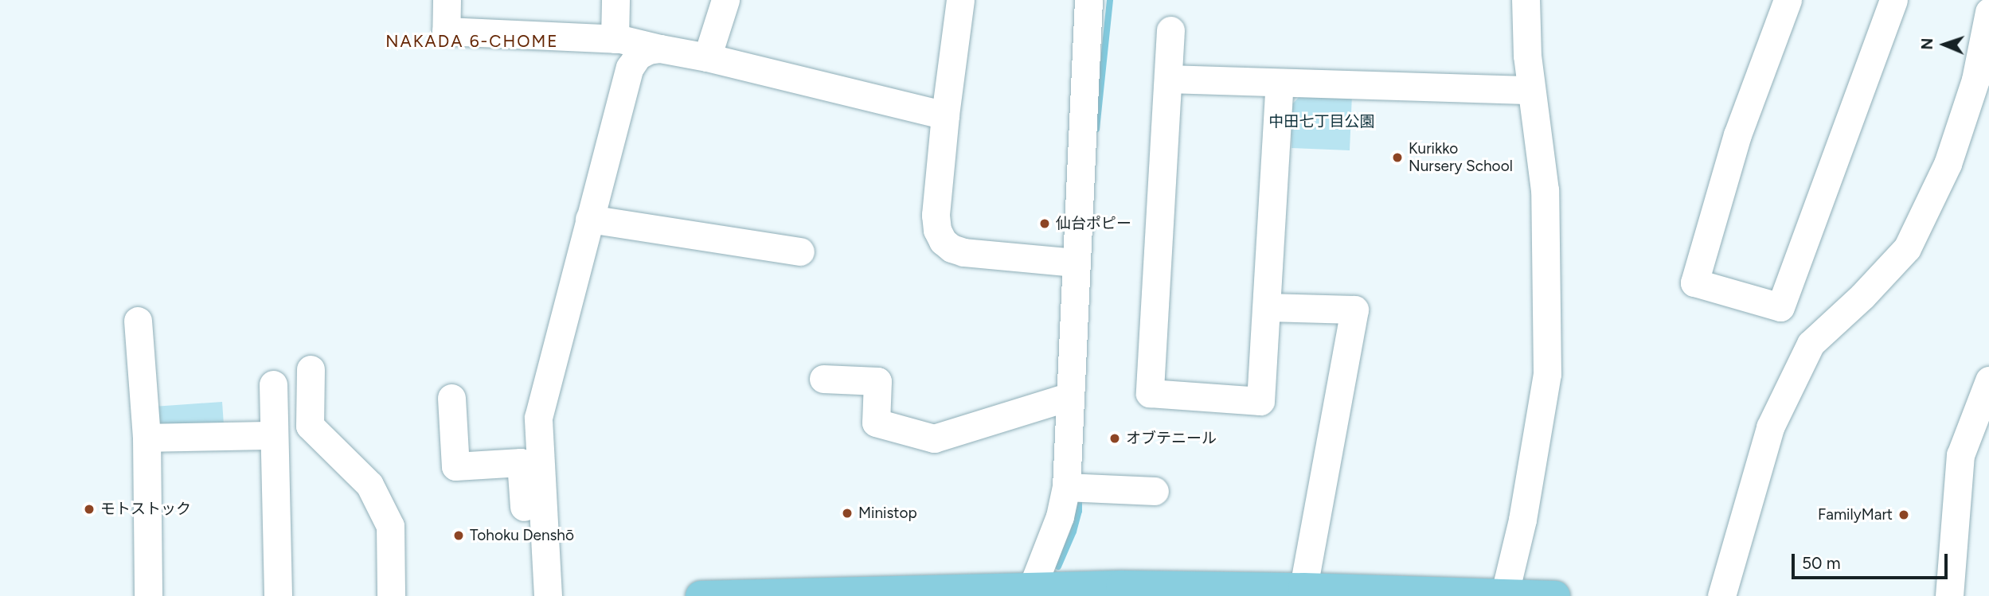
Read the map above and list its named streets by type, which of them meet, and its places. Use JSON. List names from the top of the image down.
{
  "districts": ["NAKADA 6-CHOME"],
  "parks": ["中田七丁目公園"],
  "places": [
    "Kurikko Nursery School",
    "仙台ポピー",
    "オブテニール",
    "モトストック",
    "Ministop",
    "FamilyMart",
    "Tohoku Denshō"
  ],
  "scale_bar": "50 m",
  "north": "left"
}
